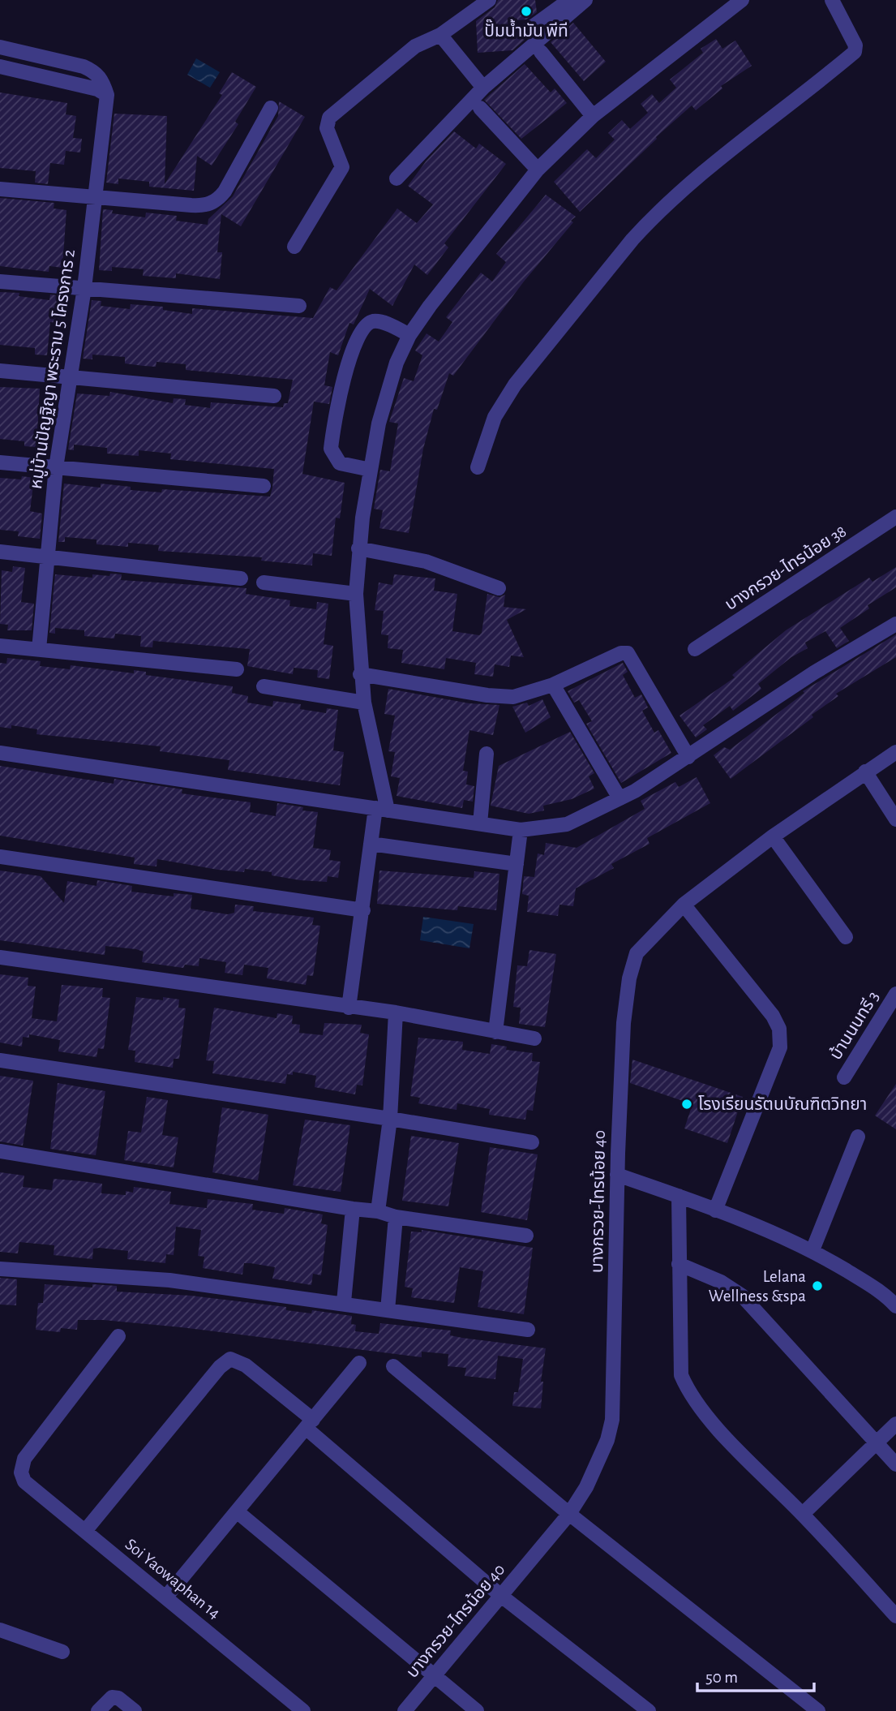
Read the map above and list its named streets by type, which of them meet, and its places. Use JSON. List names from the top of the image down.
{
  "streets": {
    "street": [
      "หมู่บ้านปัญฐิญา พระราม 5 โครงการ 2",
      "บางกรวย-ไทรน้อย 38",
      "บ้านนนทรี 3",
      "บางกรวย-ไทรน้อย 40",
      "Soi Yaowaphan 14"
    ]
  },
  "places": ["ปั๊มน้ำมัน พีที", "โรงเรียนรัตนบัณฑิตวิทยา", "Lelana Wellness &spa"],
  "scale_bar": "50 m"
}
